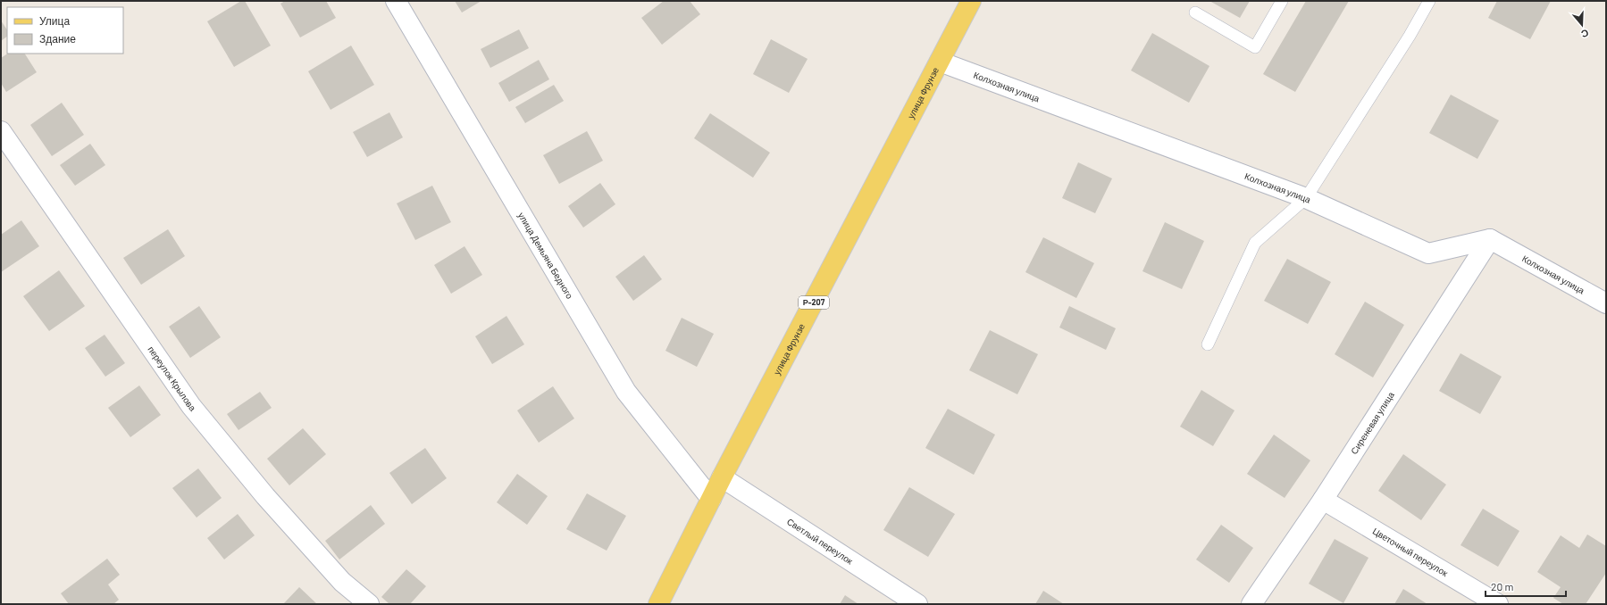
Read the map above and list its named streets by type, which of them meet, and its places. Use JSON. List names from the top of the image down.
{
  "streets": {
    "main road": ["улица Фрунзе", "Р-207"],
    "street": [
      "Колхозная улица",
      "улица Демьяна Бедного",
      "переулок Крылова",
      "Сиреневая улица",
      "Светлый переулок",
      "Цветочный переулок"
    ]
  },
  "crossings": [
    ["Колхозная улица", "улица Фрунзе"],
    ["Колхозная улица", "Сиреневая улица"],
    ["улица Фрунзе", "улица Демьяна Бедного"],
    ["улица Фрунзе", "Светлый переулок"],
    ["Сиреневая улица", "Цветочный переулок"]
  ],
  "legend": ["Улица", "Здание"],
  "scale_bar": "20 m",
  "north": "bottom"
}
